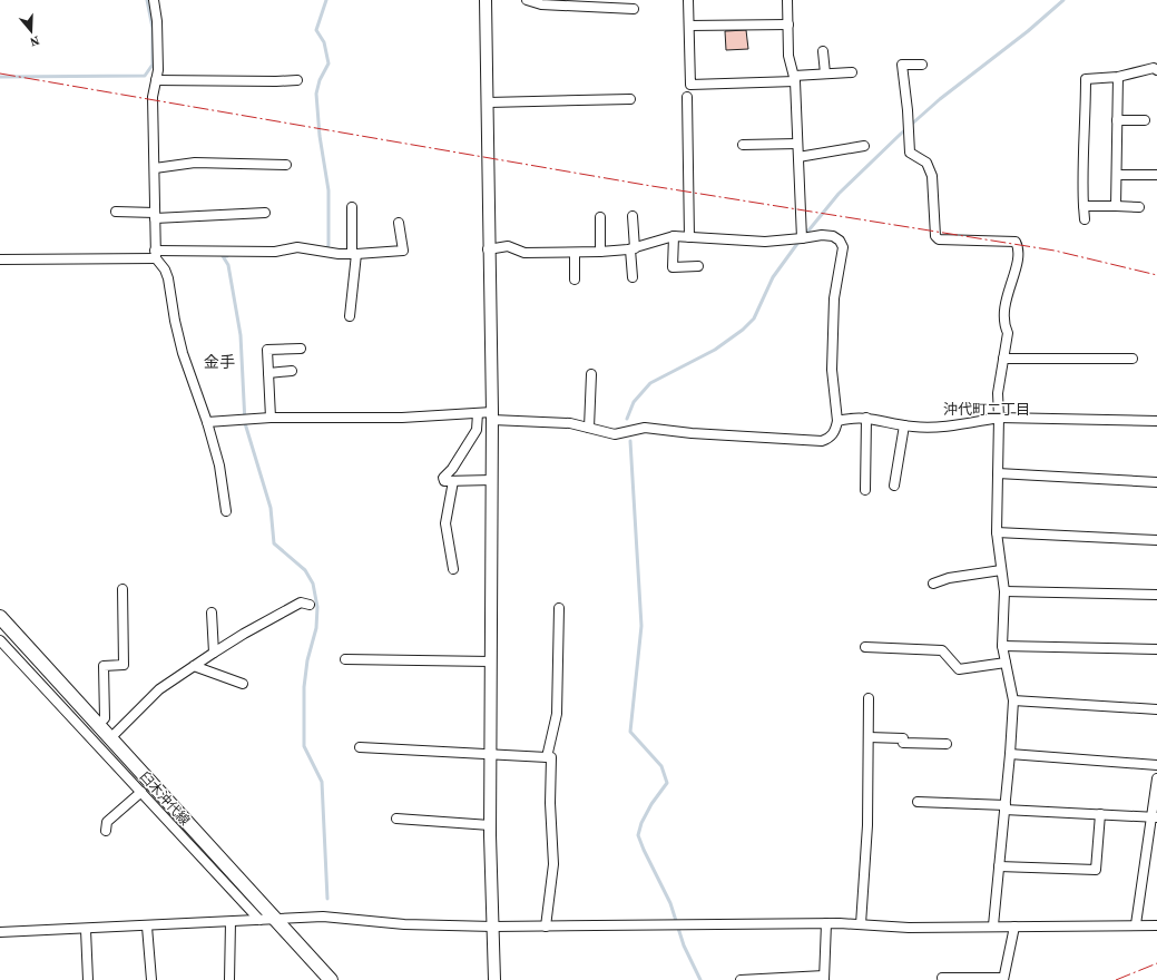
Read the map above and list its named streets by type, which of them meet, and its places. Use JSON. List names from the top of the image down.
{
  "streets": {
    "main road": ["臼木沖代線"]
  },
  "districts": ["金手", "沖代町二丁目"],
  "north": "bottom"
}
